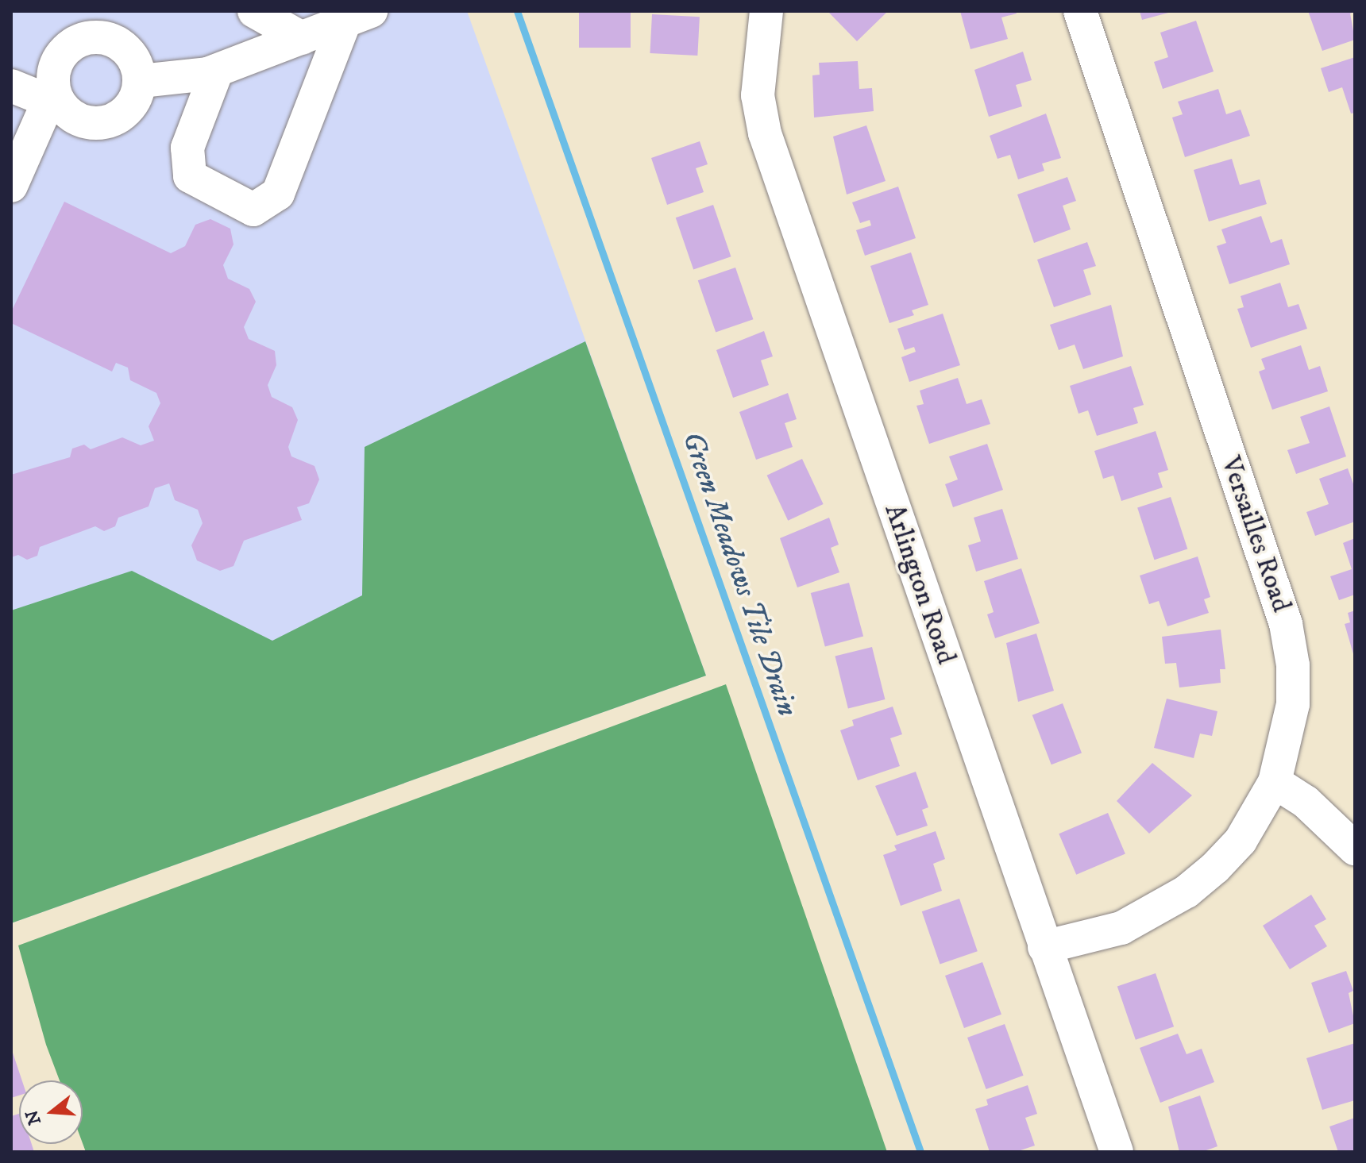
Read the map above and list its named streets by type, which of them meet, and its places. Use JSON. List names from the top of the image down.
{
  "streets": {
    "street": ["Versailles Road", "Arlington Road"]
  },
  "crossings": [
    ["Versailles Road", "Arlington Road"]
  ],
  "water": ["Green Meadows Tile Drain"],
  "north": "left"
}
